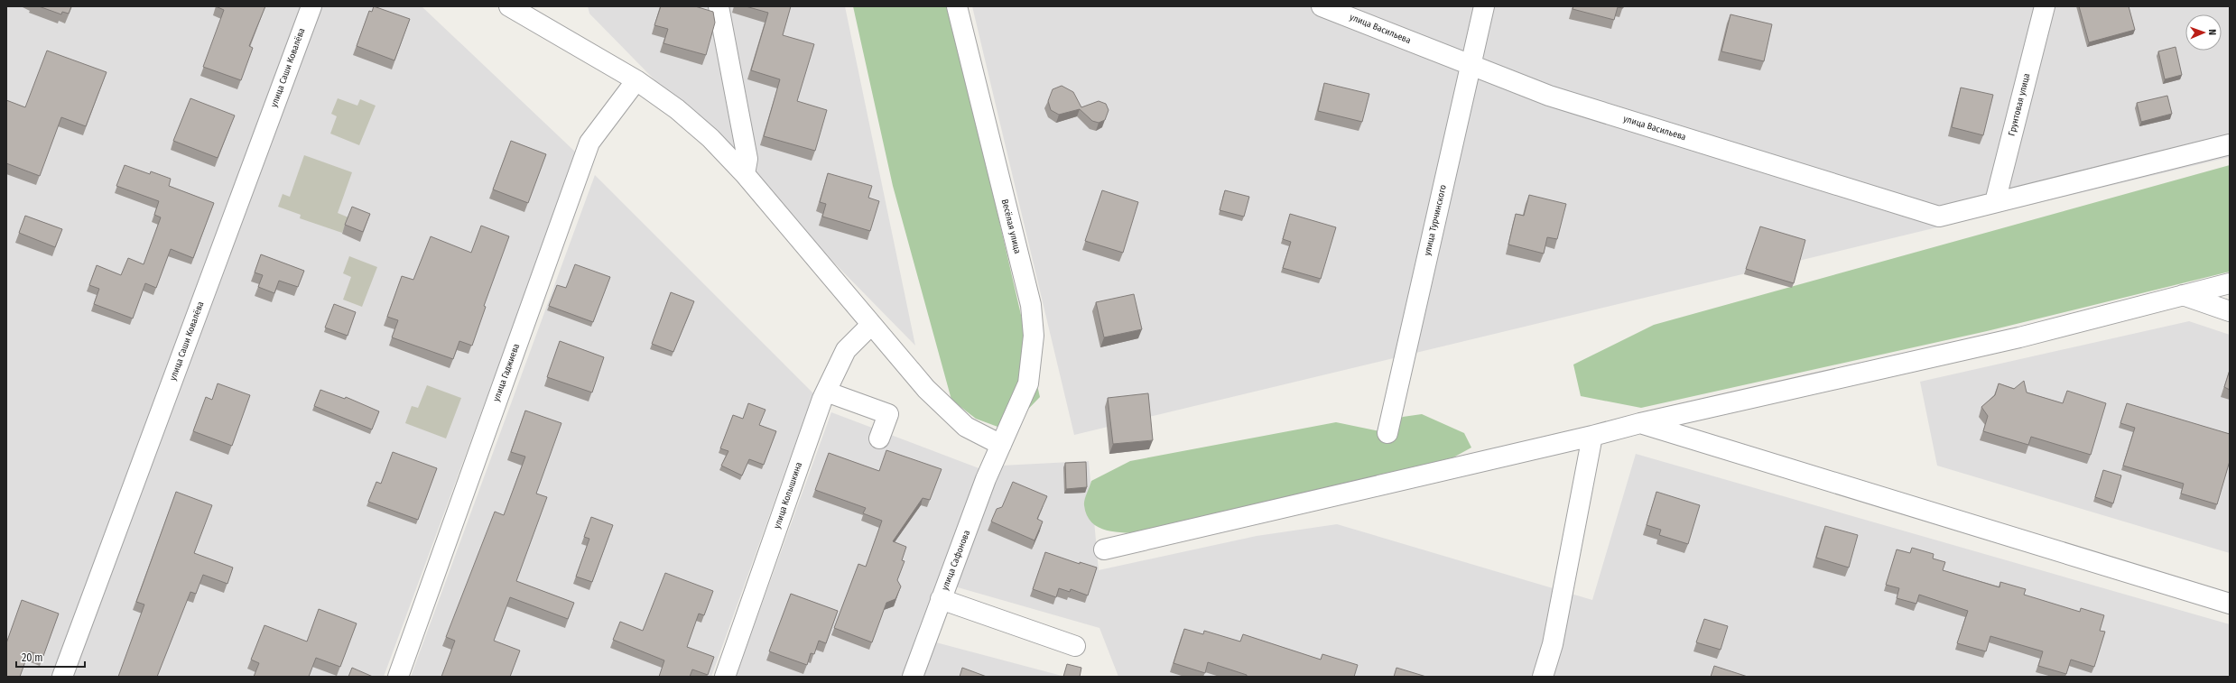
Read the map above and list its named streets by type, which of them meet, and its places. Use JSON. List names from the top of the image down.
{
  "streets": {
    "street": [
      "улица Васильева",
      "улица Саши Ковалёва",
      "Грунтовая улица",
      "улица Турчинского",
      "Весёлая улица",
      "улица Гаджиева",
      "улица Колышкина",
      "улица Сафонова"
    ]
  },
  "crossings": [
    ["улица Васильева", "Грунтовая улица"],
    ["улица Васильева", "улица Турчинского"],
    ["Весёлая улица", "улица Сафонова"]
  ],
  "scale_bar": "20 m",
  "north": "right"
}
